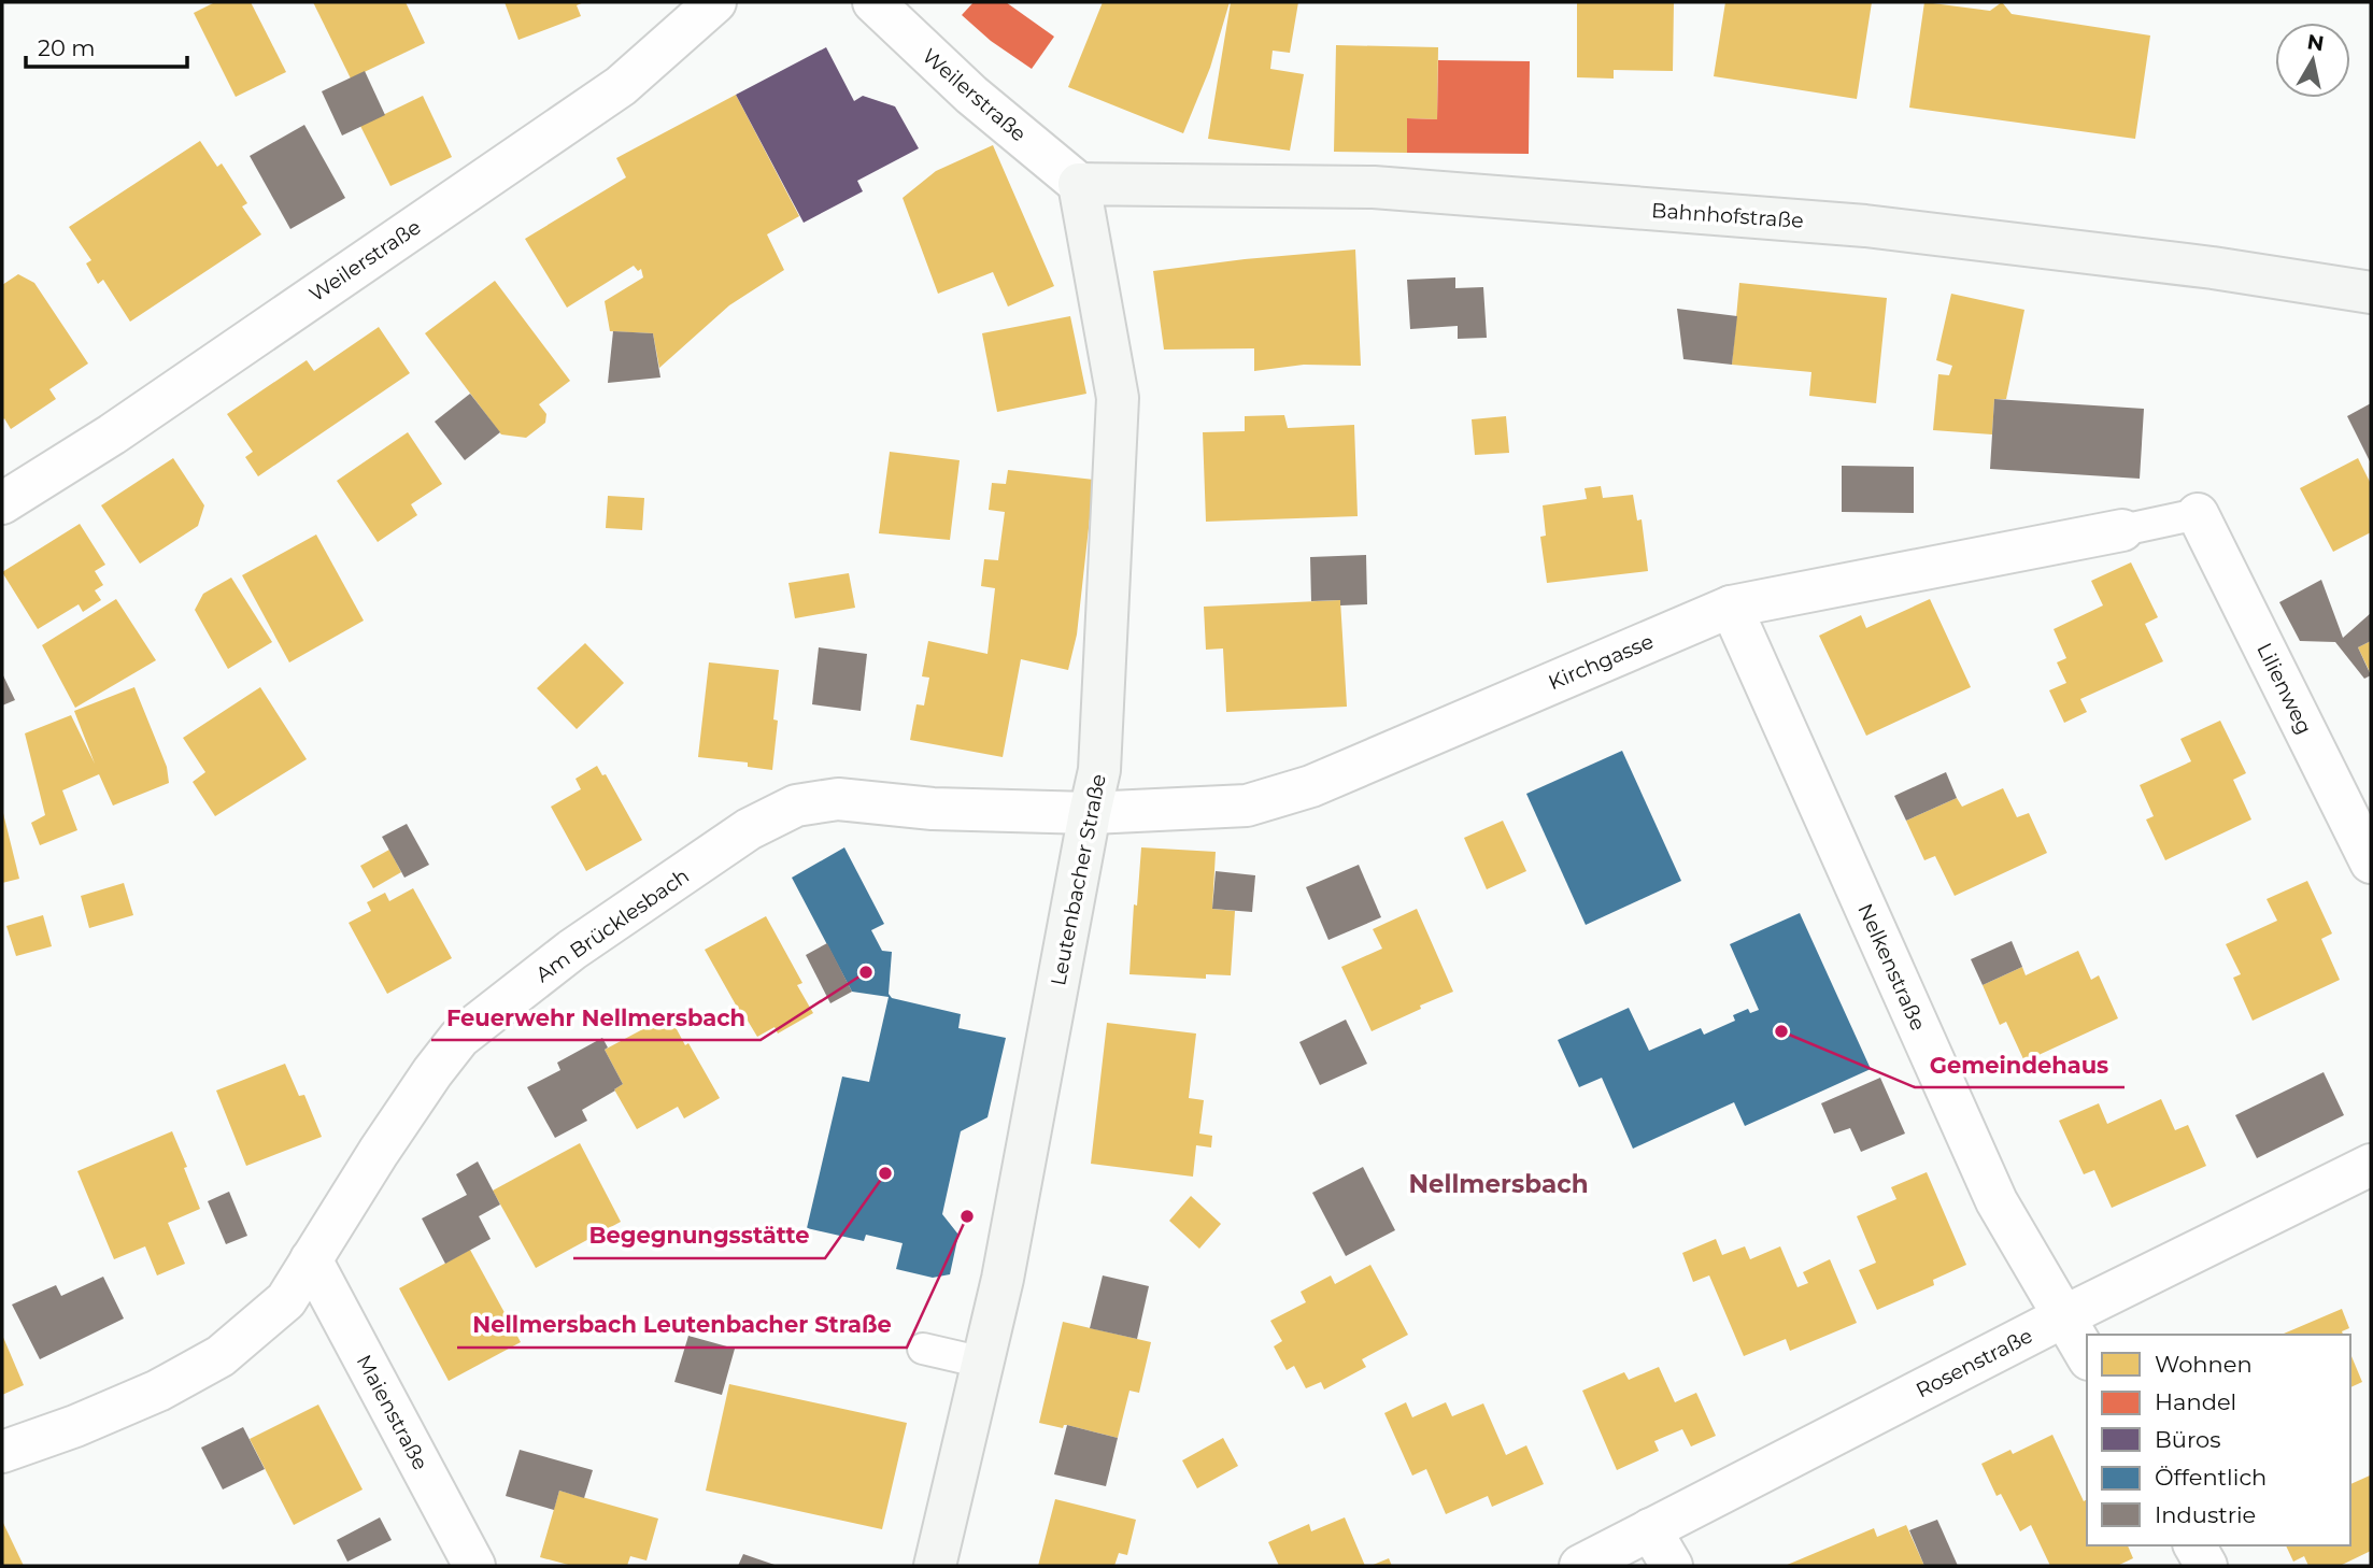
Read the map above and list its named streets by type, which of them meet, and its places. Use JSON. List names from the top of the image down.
{
  "streets": {
    "street": [
      "Weilerstraße",
      "Bahnhofstraße",
      "Kirchgasse",
      "Lilienweg",
      "Leutenbacher Straße",
      "Am Brücklesbach",
      "Nelkenstraße",
      "Rosenstraße",
      "Maienstraße"
    ]
  },
  "crossings": [
    ["Weilerstraße", "Bahnhofstraße"],
    ["Weilerstraße", "Leutenbacher Straße"],
    ["Bahnhofstraße", "Leutenbacher Straße"],
    ["Kirchgasse", "Leutenbacher Straße"],
    ["Kirchgasse", "Am Brücklesbach"],
    ["Kirchgasse", "Nelkenstraße"],
    ["Leutenbacher Straße", "Am Brücklesbach"],
    ["Am Brücklesbach", "Maienstraße"],
    ["Nelkenstraße", "Rosenstraße"]
  ],
  "districts": ["Nellmersbach"],
  "places": [
    "Feuerwehr Nellmersbach",
    "Gemeindehaus",
    "Begegnungsstätte",
    "Nellmersbach Leutenbacher Straße"
  ],
  "legend": [
    "Wohnen",
    "Handel",
    "Büros",
    "Öffentlich",
    "Industrie"
  ],
  "scale_bar": "20 m",
  "north": "top"
}
